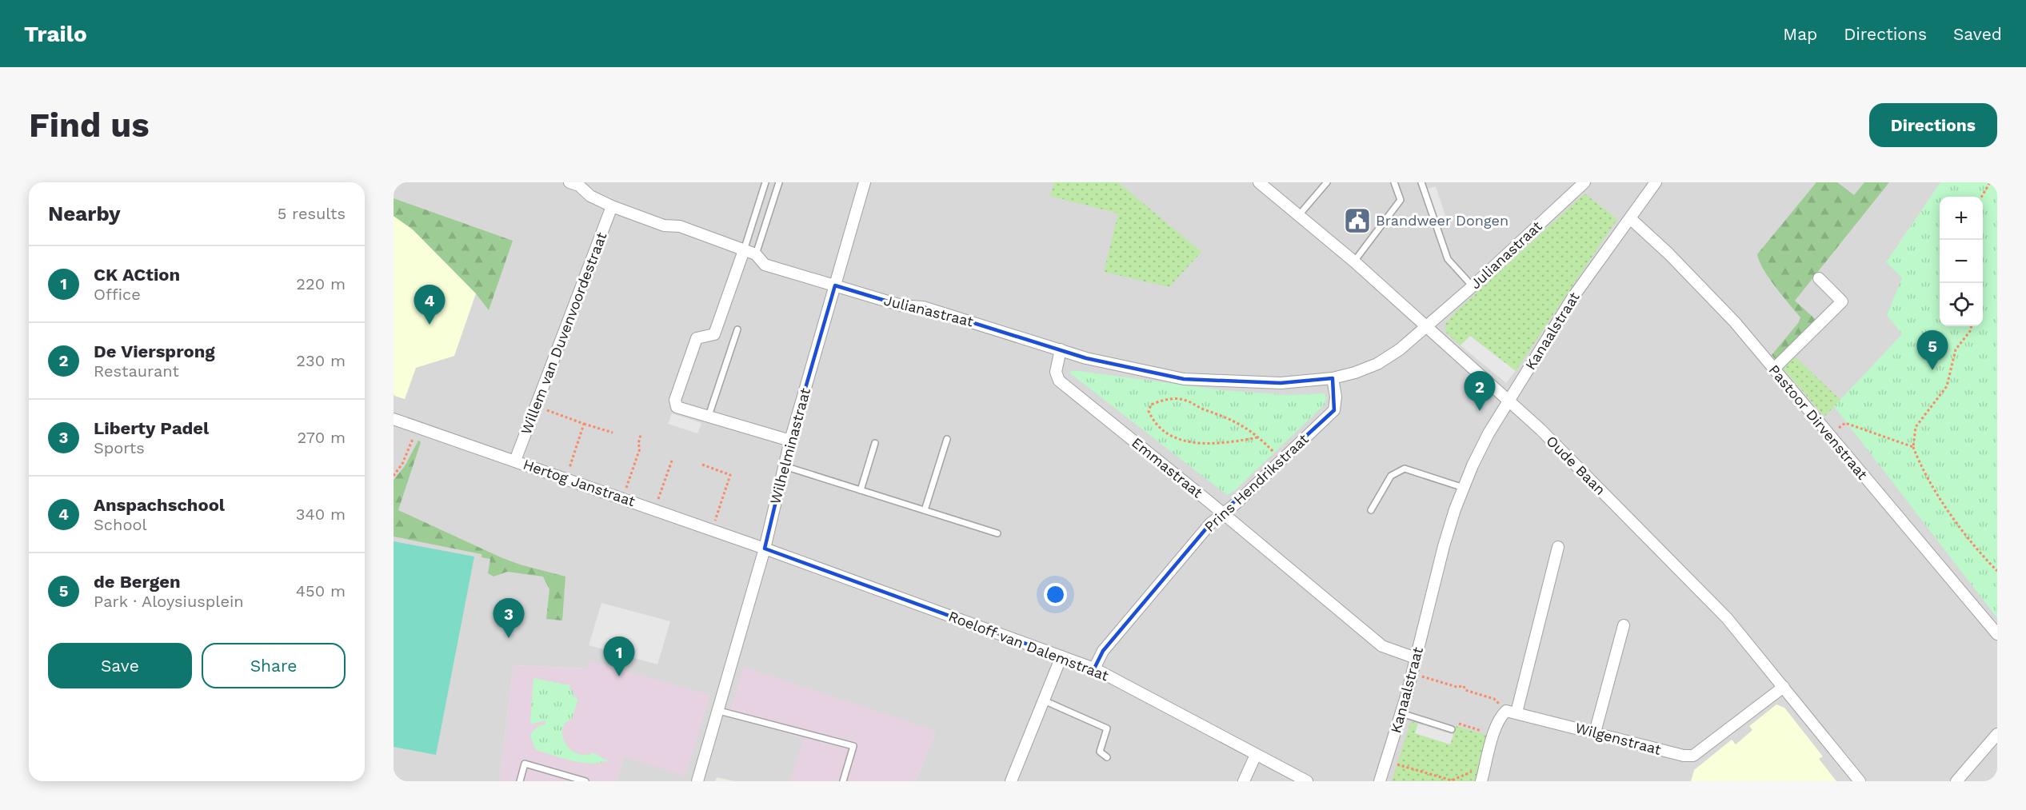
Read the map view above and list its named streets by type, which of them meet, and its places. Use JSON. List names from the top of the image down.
{
  "streets": {
    "street": [
      "Julianastraat",
      "Kanaalstraat",
      "Willem van Duvenvoordestraat",
      "Pastoor Dirvenstraat",
      "Wilhelminastraat",
      "Oude Baan",
      "Emmastraat",
      "Hertog Janstraat",
      "Prins Hendrikstraat",
      "Roeloff van Dalemstraat",
      "Wilgenstraat"
    ]
  },
  "crossings": [
    ["Julianastraat", "Willem van Duvenvoordestraat"],
    ["Julianastraat", "Wilhelminastraat"],
    ["Julianastraat", "Oude Baan"],
    ["Julianastraat", "Emmastraat"],
    ["Julianastraat", "Prins Hendrikstraat"],
    ["Kanaalstraat", "Pastoor Dirvenstraat"],
    ["Kanaalstraat", "Oude Baan"],
    ["Kanaalstraat", "Emmastraat"],
    ["Willem van Duvenvoordestraat", "Hertog Janstraat"],
    ["Wilhelminastraat", "Hertog Janstraat"],
    ["Wilhelminastraat", "Roeloff van Dalemstraat"],
    ["Oude Baan", "Wilgenstraat"],
    ["Emmastraat", "Prins Hendrikstraat"],
    ["Hertog Janstraat", "Roeloff van Dalemstraat"],
    ["Prins Hendrikstraat", "Roeloff van Dalemstraat"]
  ],
  "places": {
    "public building": ["Brandweer Dongen"]
  },
  "page": {
    "header": "Trailo",
    "nav": ["Map", "Directions", "Saved"],
    "buttons": [
      "Directions",
      ["Save", "Share"]
    ],
    "title": "Find us",
    "heading": ["Nearby", "5 results"],
    "map_buttons": ["+", "−"],
    "list": [
      {
        "mark": "1",
        "name": "CK ACtion",
        "note": "Office",
        "value": "220 m"
      },
      {
        "mark": "2",
        "name": "De Viersprong",
        "note": "Restaurant",
        "value": "230 m"
      },
      {
        "mark": "3",
        "name": "Liberty Padel",
        "note": "Sports",
        "value": "270 m"
      },
      {
        "mark": "4",
        "name": "Anspachschool",
        "note": "School",
        "value": "340 m"
      },
      {
        "mark": "5",
        "name": "de Bergen",
        "note": "Park · Aloysiusplein",
        "value": "450 m"
      }
    ],
    "pins": [
      "4",
      "5",
      "2",
      "3",
      "1"
    ]
  }
}
